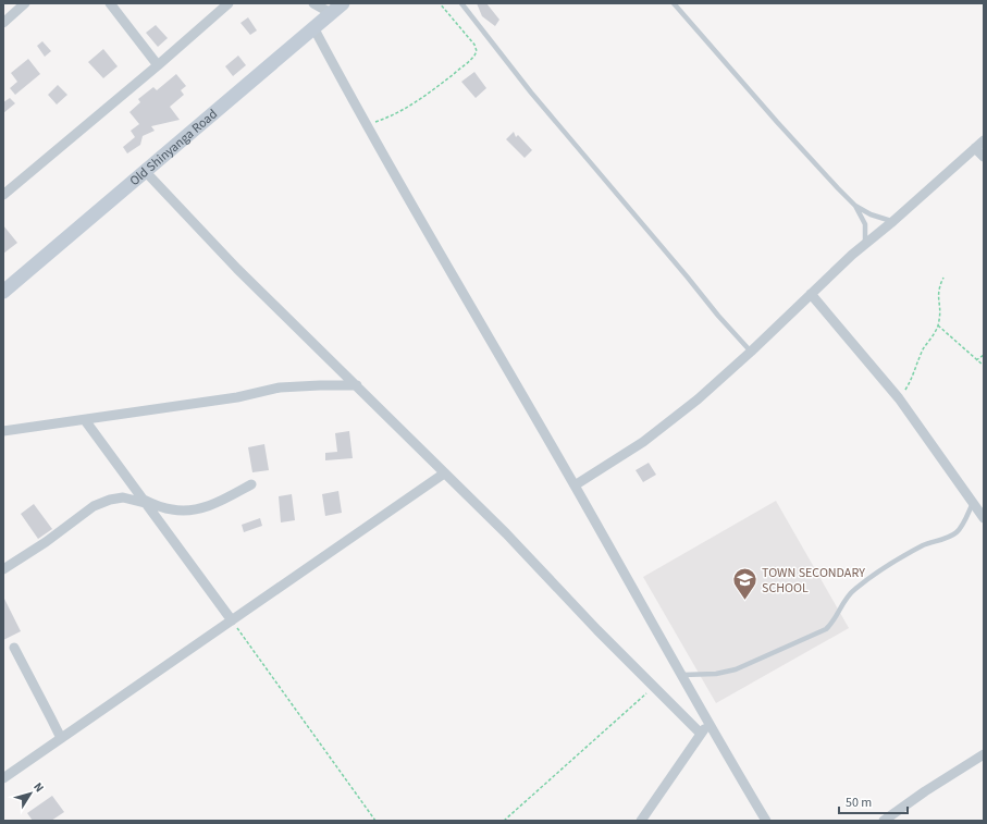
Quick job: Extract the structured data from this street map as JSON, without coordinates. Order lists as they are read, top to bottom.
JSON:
{
  "streets": {
    "main road": ["Old Shinyanga Road"]
  },
  "places": {
    "school or university": ["TOWN SECONDARY SCHOOL"]
  },
  "scale_bar": "50 m",
  "north": "top right"
}
